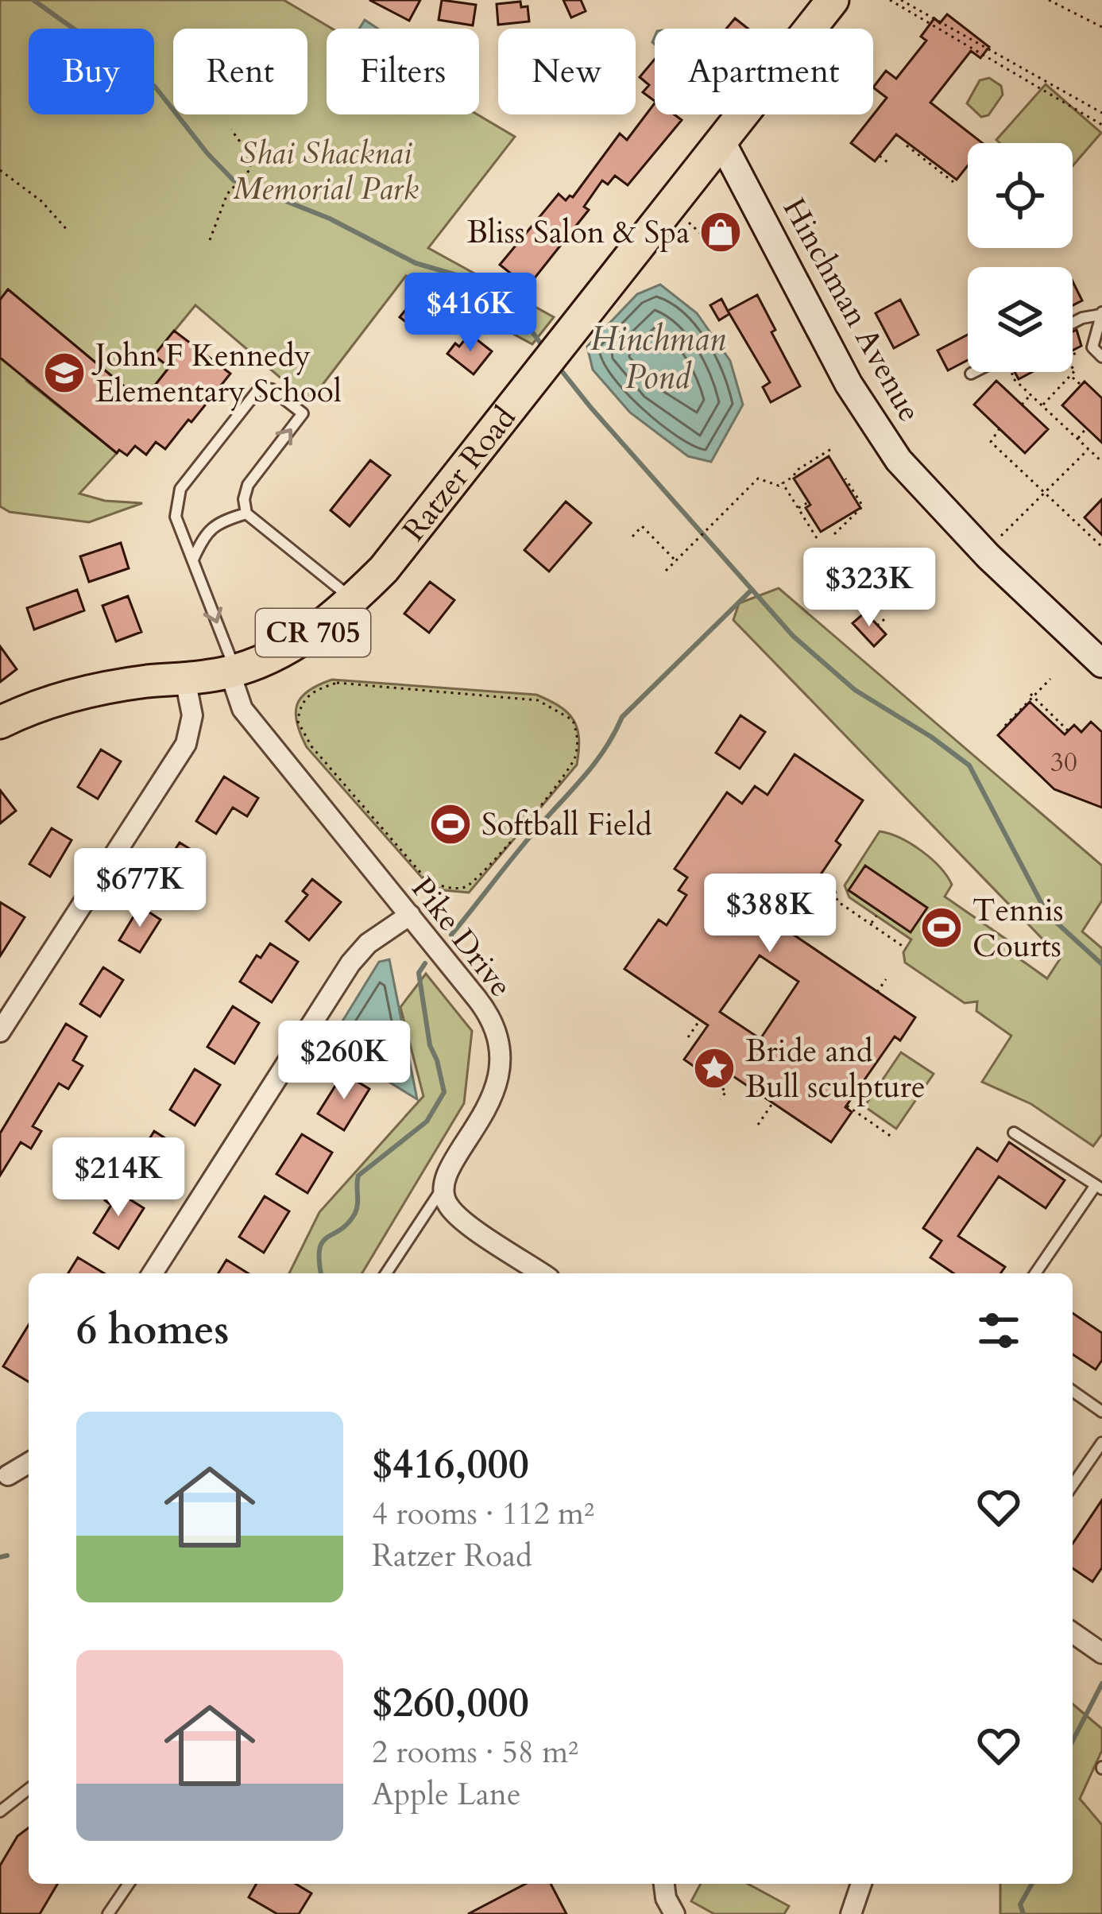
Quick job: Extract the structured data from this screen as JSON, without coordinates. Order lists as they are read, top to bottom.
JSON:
{
  "streets": {
    "main road": ["Ratzer Road", "CR 705"],
    "street": ["Hinchman Avenue", "Pike Drive"]
  },
  "crossings": [
    ["Hinchman Avenue", "Ratzer Road"],
    ["Ratzer Road", "Pike Drive"]
  ],
  "water": ["Hinchman Pond"],
  "parks": ["Shai Shacknai Memorial Park"],
  "places": {
    "shop": ["Bliss Salon & Spa"],
    "school or university": ["John F Kennedy Elementary School"],
    "sports": ["Softball Field", "Tennis Courts"],
    "place": ["Bride and Bull sculpture"]
  },
  "house_numbers": ["30"],
  "page": {
    "chip": [
      "Buy",
      "Rent",
      "Filters",
      "New",
      "Apartment"
    ],
    "price": [
      "$416K",
      "$323K",
      "$677K",
      "$388K",
      "$260K",
      "$214K"
    ],
    "heading": "6 homes",
    "list": [
      {
        "name": "$416,000",
        "note": "4 rooms · 112 m² · Ratzer Road"
      },
      {
        "name": "$260,000",
        "note": "2 rooms · 58 m² · Apple Lane"
      }
    ]
  }
}
